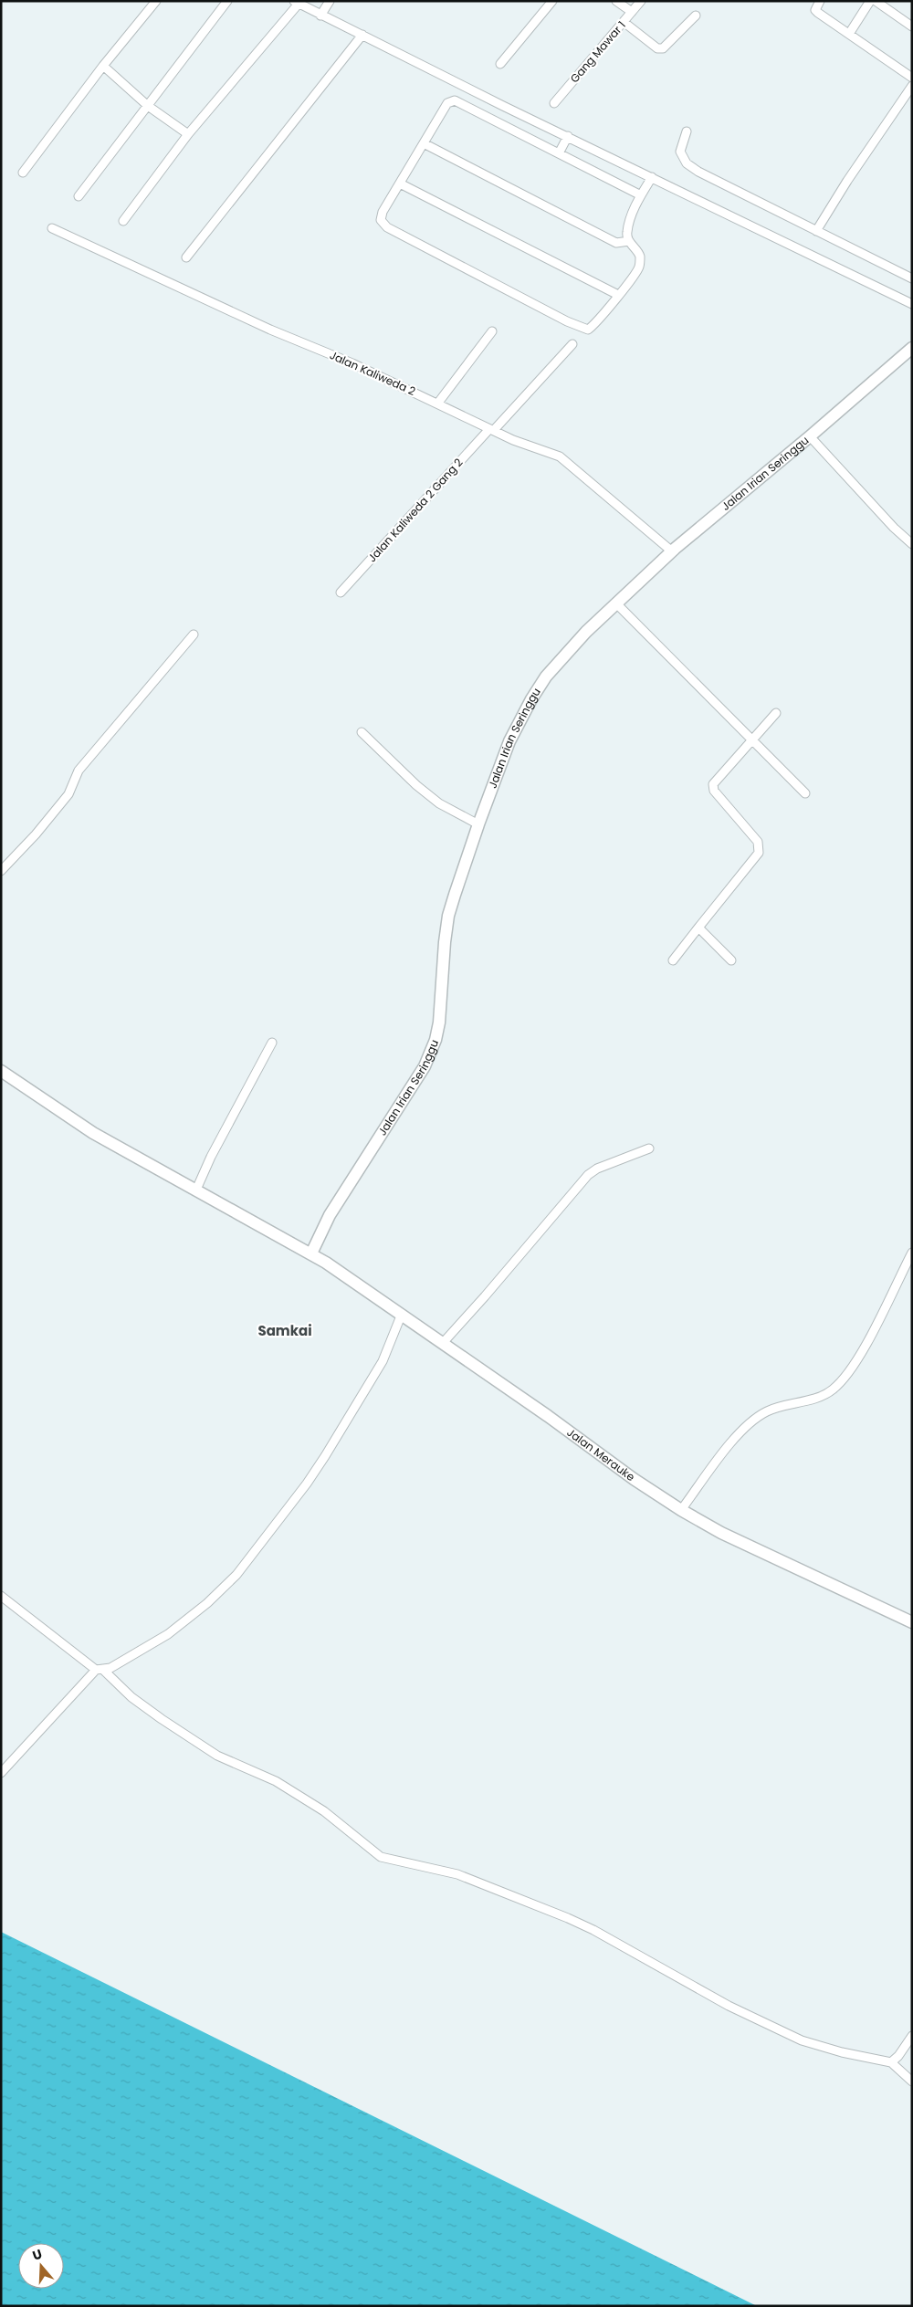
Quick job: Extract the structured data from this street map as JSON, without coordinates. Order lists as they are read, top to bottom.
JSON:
{
  "streets": {
    "street": [
      "Gang Mawar 1",
      "Jalan Kaliweda 2",
      "Jalan Irian Seringgu",
      "Jalan Kaliweda 2 Gang 2",
      "Jalan Merauke"
    ]
  },
  "crossings": [
    ["Jalan Kaliweda 2", "Jalan Irian Seringgu"],
    ["Jalan Kaliweda 2", "Jalan Kaliweda 2 Gang 2"],
    ["Jalan Irian Seringgu", "Jalan Merauke"]
  ],
  "districts": ["Samkai"],
  "north": "top"
}
